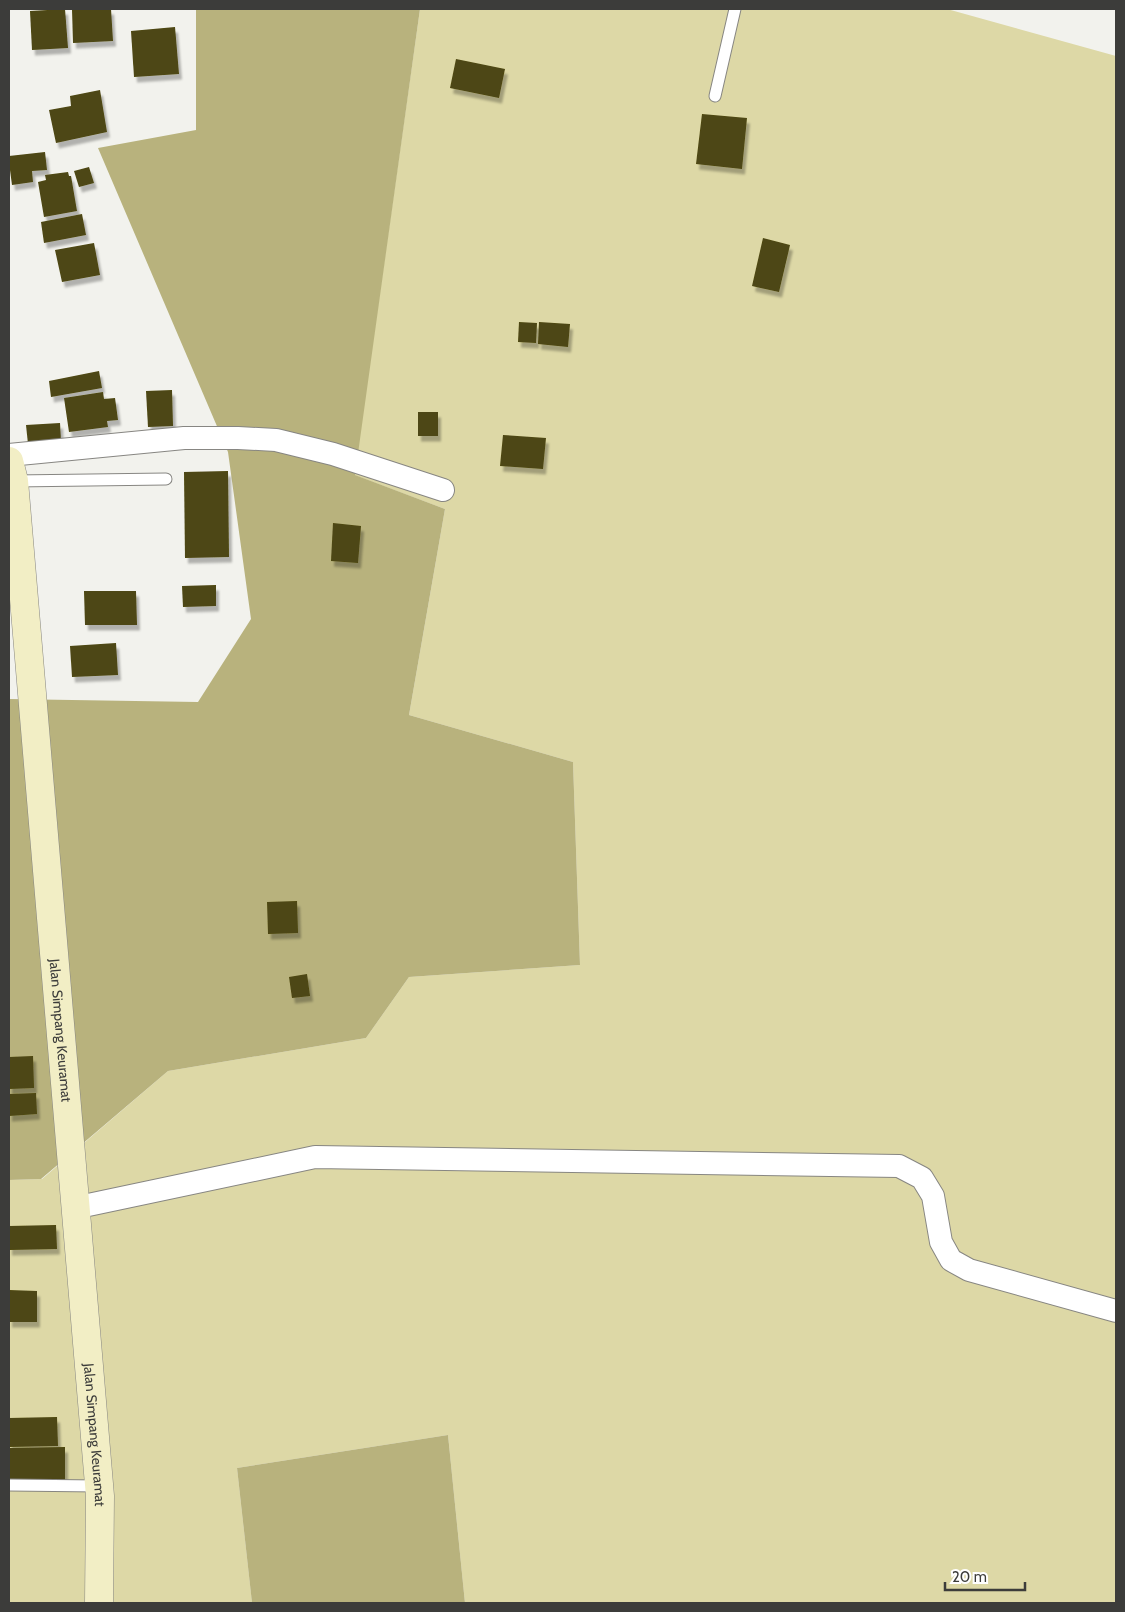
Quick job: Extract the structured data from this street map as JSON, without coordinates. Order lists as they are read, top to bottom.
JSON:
{
  "streets": {
    "main road": ["Jalan Simpang Keuramat"]
  },
  "scale_bar": "20 m"
}
